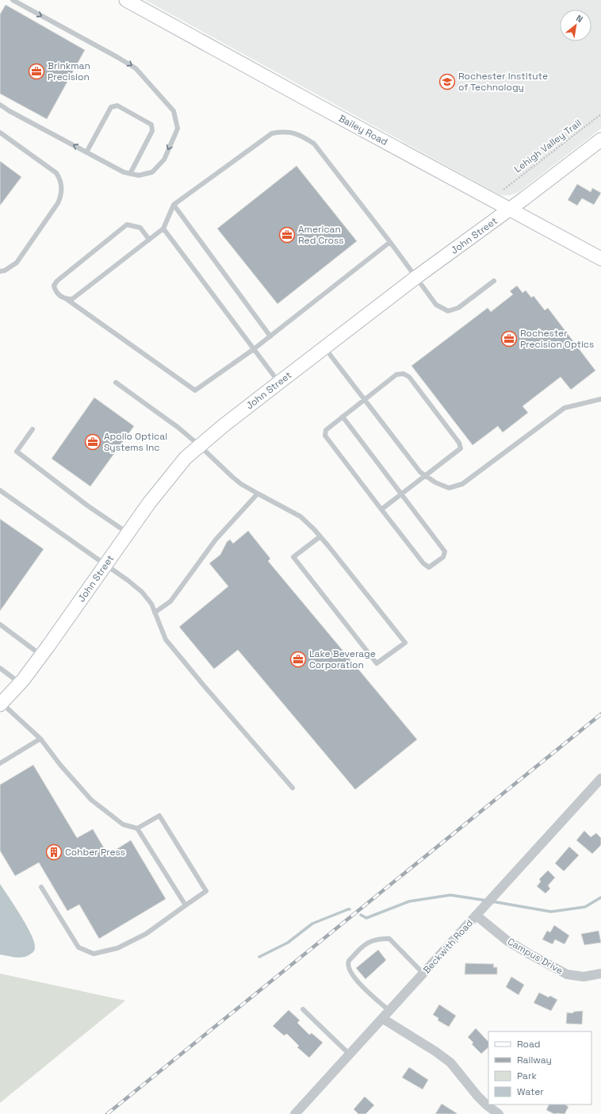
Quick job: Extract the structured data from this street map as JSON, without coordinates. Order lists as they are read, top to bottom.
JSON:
{
  "streets": {
    "street": [
      "Bailey Road",
      "John Street",
      "Beckwith Road",
      "Campus Drive"
    ],
    "path": ["Lehigh Valley Trail"]
  },
  "crossings": [
    ["Bailey Road", "John Street"],
    ["Beckwith Road", "Campus Drive"]
  ],
  "places": {
    "office": [
      "Brinkman Precision",
      "American Red Cross",
      "Rochester Precision Optics",
      "Apollo Optical Systems Inc",
      "Lake Beverage Corporation"
    ],
    "school or university": ["Rochester Institute of Technology"],
    "building": ["Cohber Press"]
  },
  "legend": [
    "Road",
    "Railway",
    "Park",
    "Water"
  ],
  "north": "top right"
}
